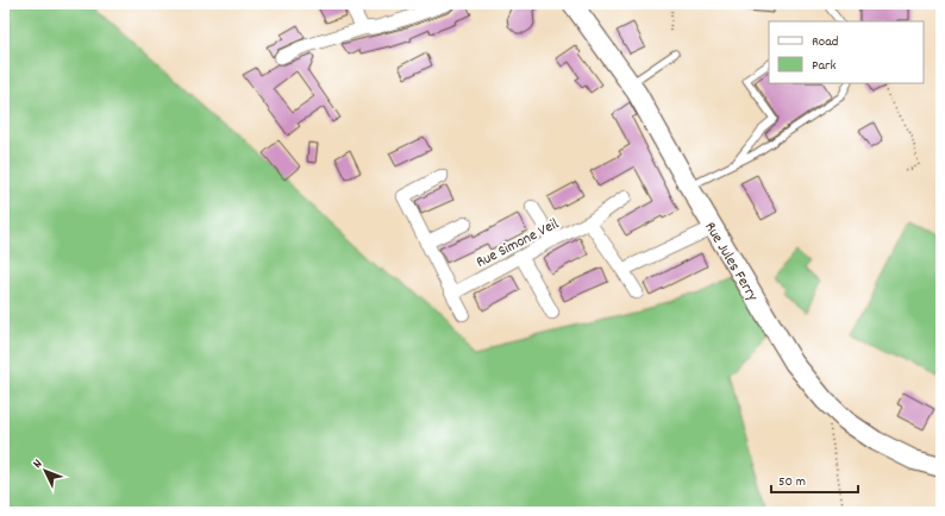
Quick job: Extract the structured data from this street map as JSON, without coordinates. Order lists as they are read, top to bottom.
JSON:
{
  "streets": {
    "main road": ["Rue Jules Ferry"],
    "street": ["Rue Simone Veil"]
  },
  "legend": ["Road", "Park"],
  "scale_bar": "50 m",
  "north": "top left"
}
